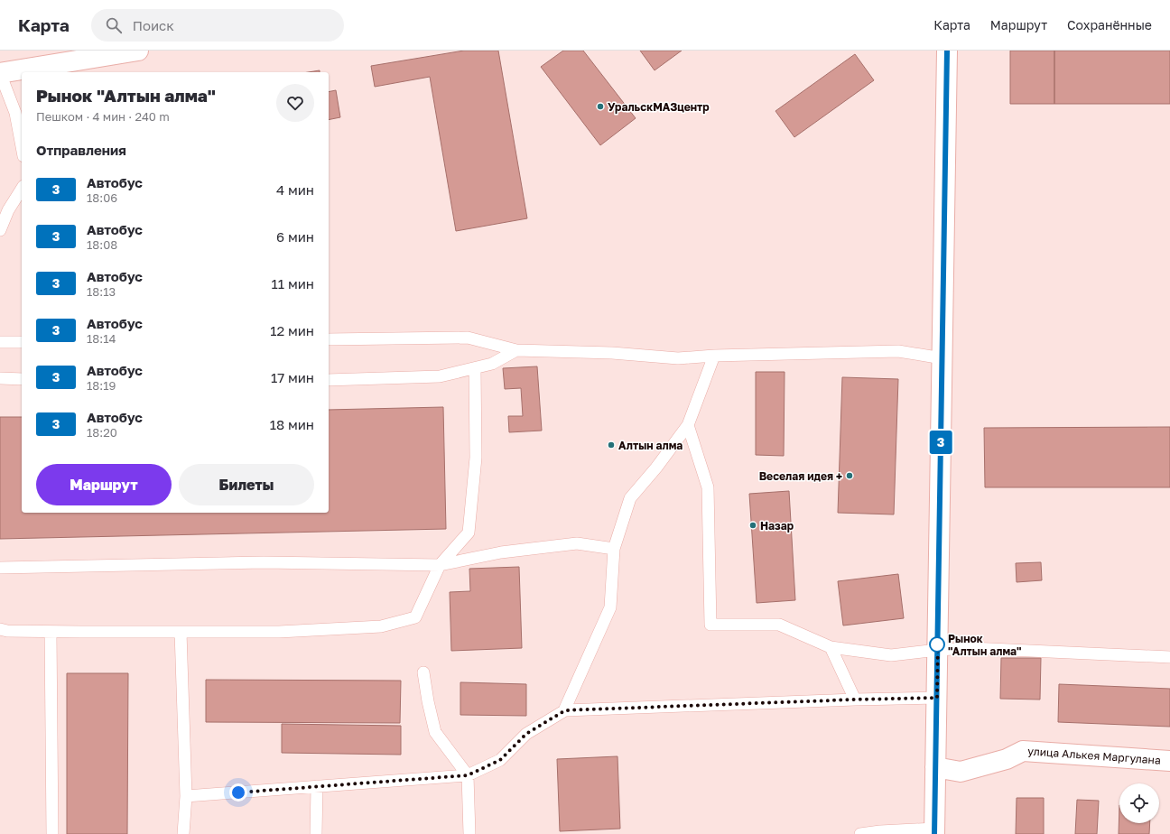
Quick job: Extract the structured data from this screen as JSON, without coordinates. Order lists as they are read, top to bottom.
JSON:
{
  "streets": {
    "street": ["улица Алькея Маргулана"]
  },
  "places": [
    "УральскМАЗцентр",
    "Алтын алма",
    "Веселая идея +",
    "Назар",
    "Рынок \"Алтын алма\""
  ],
  "lines": ["bus line 3"],
  "page": {
    "header": "Карта",
    "search": "Поиск",
    "nav": ["Карта", "Маршрут", "Сохранённые"],
    "on_map": "3",
    "heading": [
      ["Рынок \"Алтын алма\"", "Пешком · 4 мин · 240 m"],
      "Отправления"
    ],
    "list": [
      {
        "mark": "3",
        "name": "Автобус",
        "note": "18:06",
        "value": "4 мин"
      },
      {
        "mark": "3",
        "name": "Автобус",
        "note": "18:08",
        "value": "6 мин"
      },
      {
        "mark": "3",
        "name": "Автобус",
        "note": "18:13",
        "value": "11 мин"
      },
      {
        "mark": "3",
        "name": "Автобус",
        "note": "18:14",
        "value": "12 мин"
      },
      {
        "mark": "3",
        "name": "Автобус",
        "note": "18:19",
        "value": "17 мин"
      },
      {
        "mark": "3",
        "name": "Автобус",
        "note": "18:20",
        "value": "18 мин"
      }
    ],
    "buttons": ["Маршрут", "Билеты"]
  }
}
